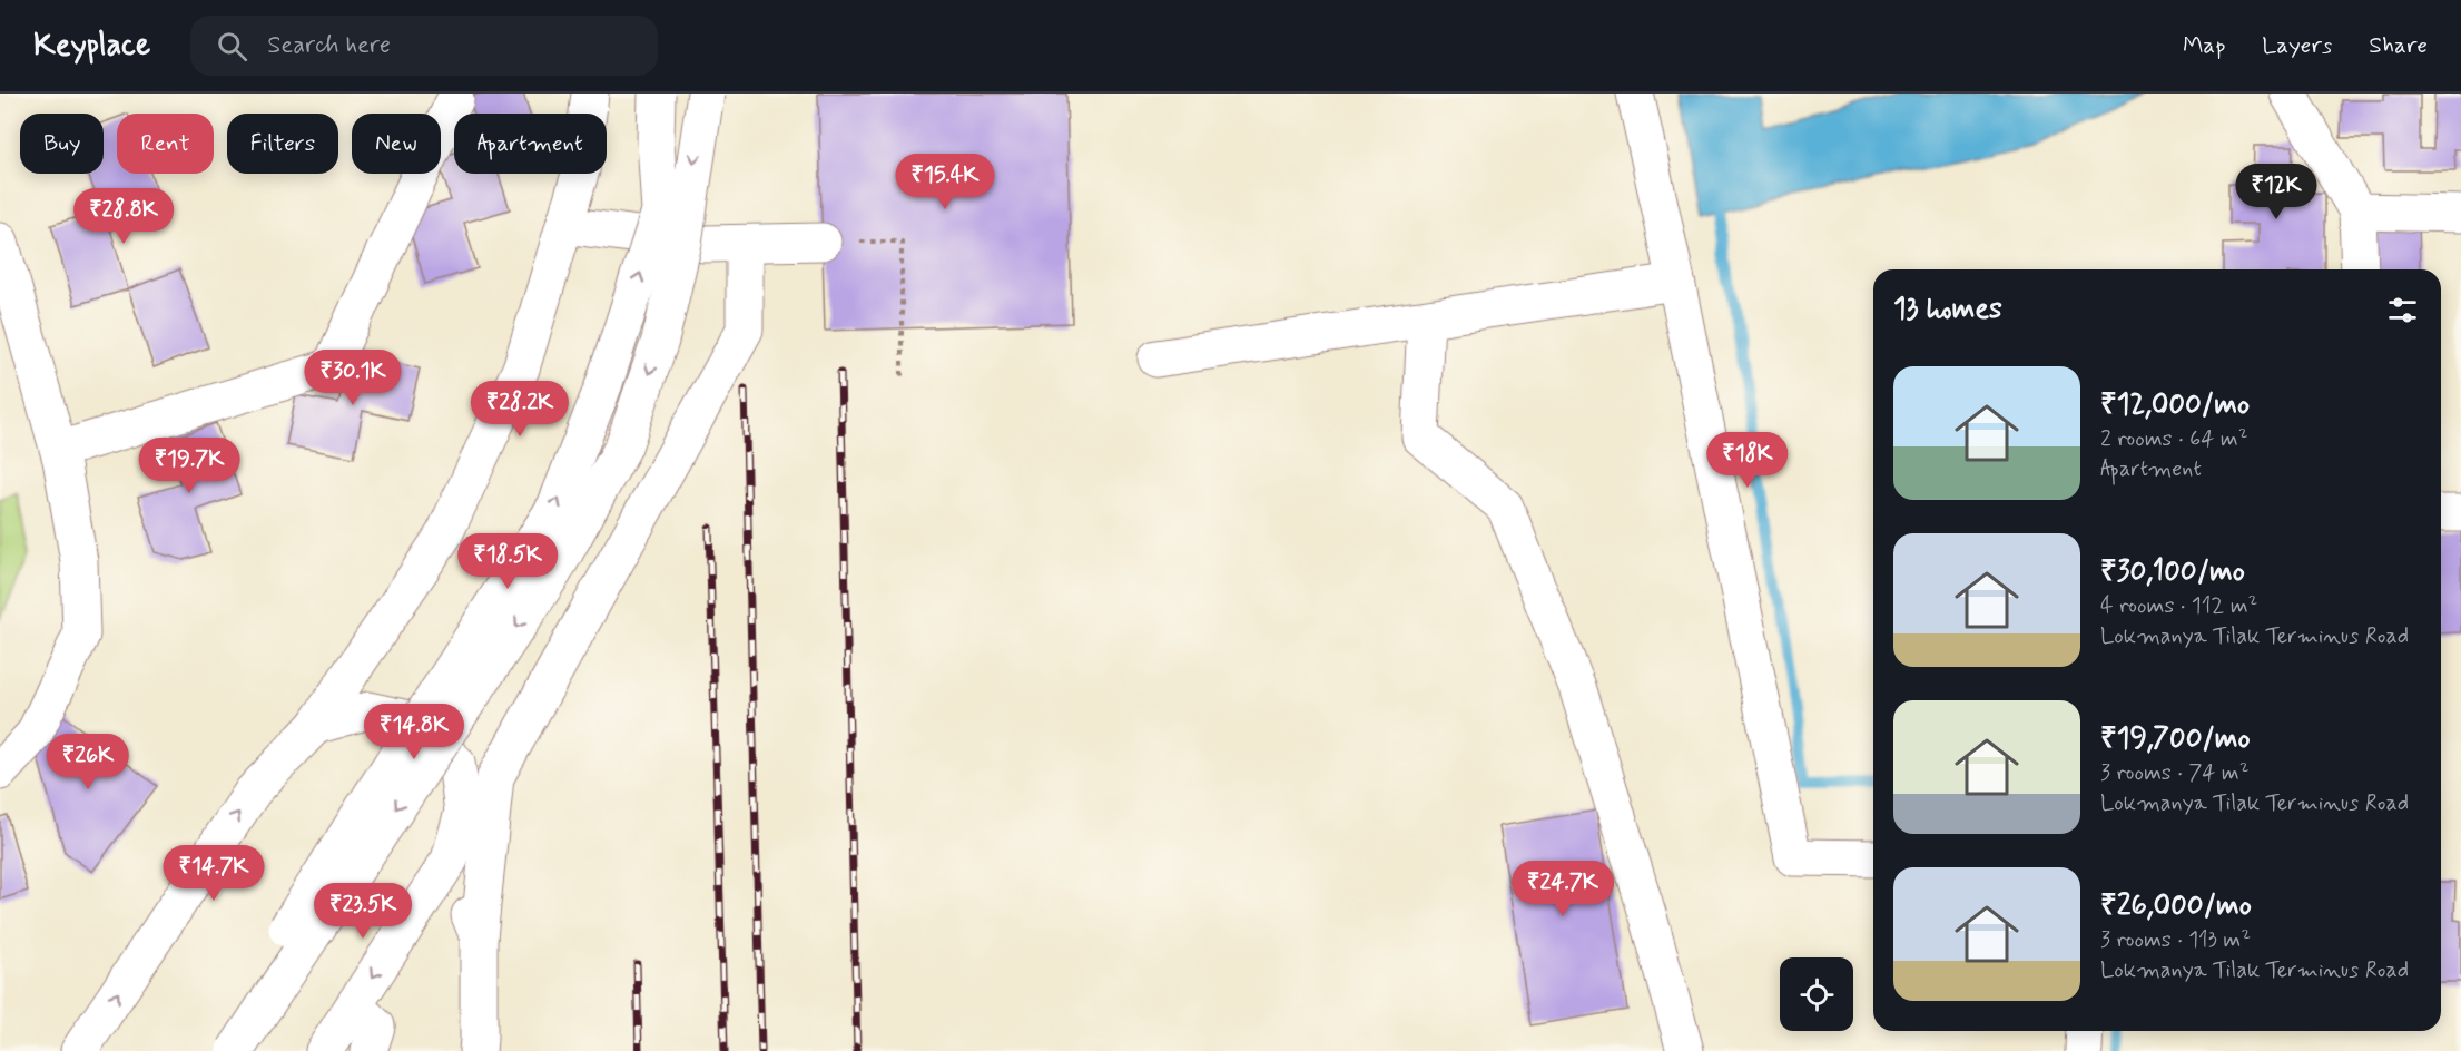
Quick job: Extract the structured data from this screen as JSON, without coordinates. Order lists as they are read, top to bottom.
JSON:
{
  "page": {
    "header": "Keyplace",
    "search": "Search here",
    "nav": ["Map", "Layers", "Share"],
    "chip": [
      "Buy",
      "Rent",
      "Filters",
      "New",
      "Apartment"
    ],
    "price": [
      "₹15.4K",
      "₹12K",
      "₹28.8K",
      "₹30.1K",
      "₹28.2K",
      "₹18K",
      "₹19.7K",
      "₹18.5K",
      "₹14.8K",
      "₹26K",
      "₹14.7K",
      "₹24.7K",
      "₹23.5K"
    ],
    "heading": "13 homes",
    "list": [
      {
        "name": "₹12,000/mo",
        "note": "2 rooms · 64 m² · Apartment"
      },
      {
        "name": "₹30,100/mo",
        "note": "4 rooms · 112 m² · Lokmanya Tilak Terminus Road"
      },
      {
        "name": "₹19,700/mo",
        "note": "3 rooms · 74 m² · Lokmanya Tilak Terminus Road"
      },
      {
        "name": "₹26,000/mo",
        "note": "3 rooms · 113 m² · Lokmanya Tilak Terminus Road"
      }
    ]
  }
}
